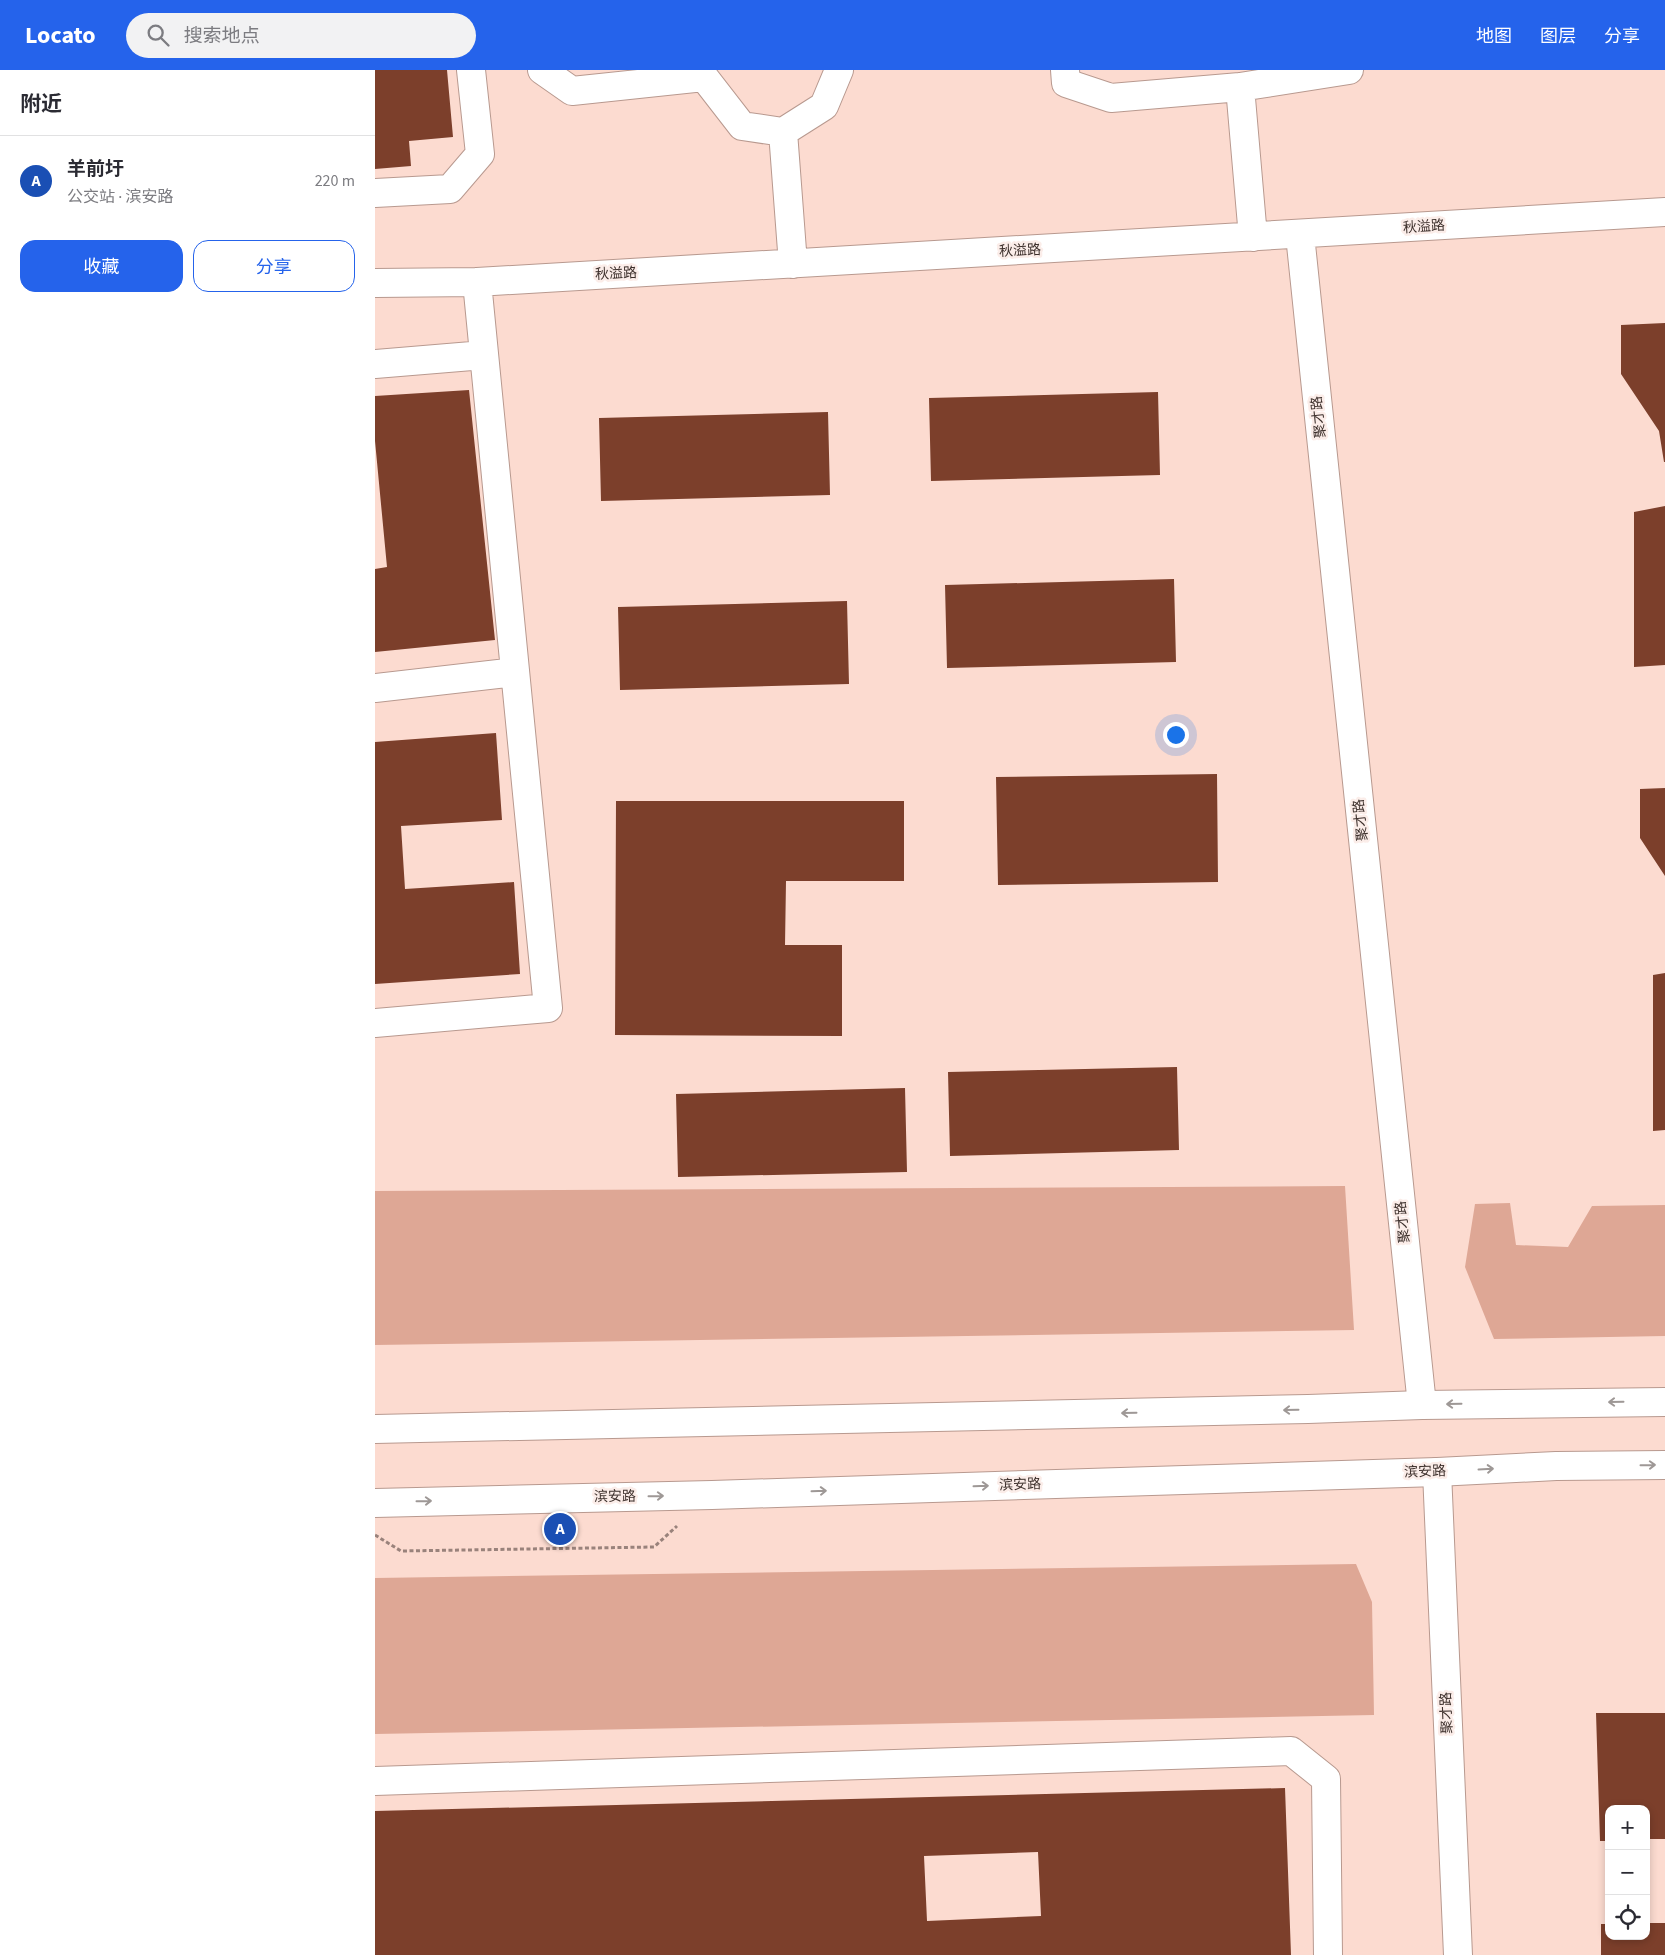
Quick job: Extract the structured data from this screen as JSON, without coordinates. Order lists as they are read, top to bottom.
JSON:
{
  "streets": {
    "street": ["秋溢路", "聚才路", "滨安路"]
  },
  "crossings": [
    ["秋溢路", "聚才路"],
    ["聚才路", "滨安路"]
  ],
  "page": {
    "header": "Locato",
    "search": "搜索地点",
    "nav": ["地图", "图层", "分享"],
    "heading": "附近",
    "list": [
      {
        "mark": "A",
        "name": "羊前圩",
        "note": "公交站 · 滨安路",
        "value": "220 m"
      }
    ],
    "buttons": ["收藏", "分享"],
    "pins": "A",
    "map_buttons": ["+", "−"]
  }
}
